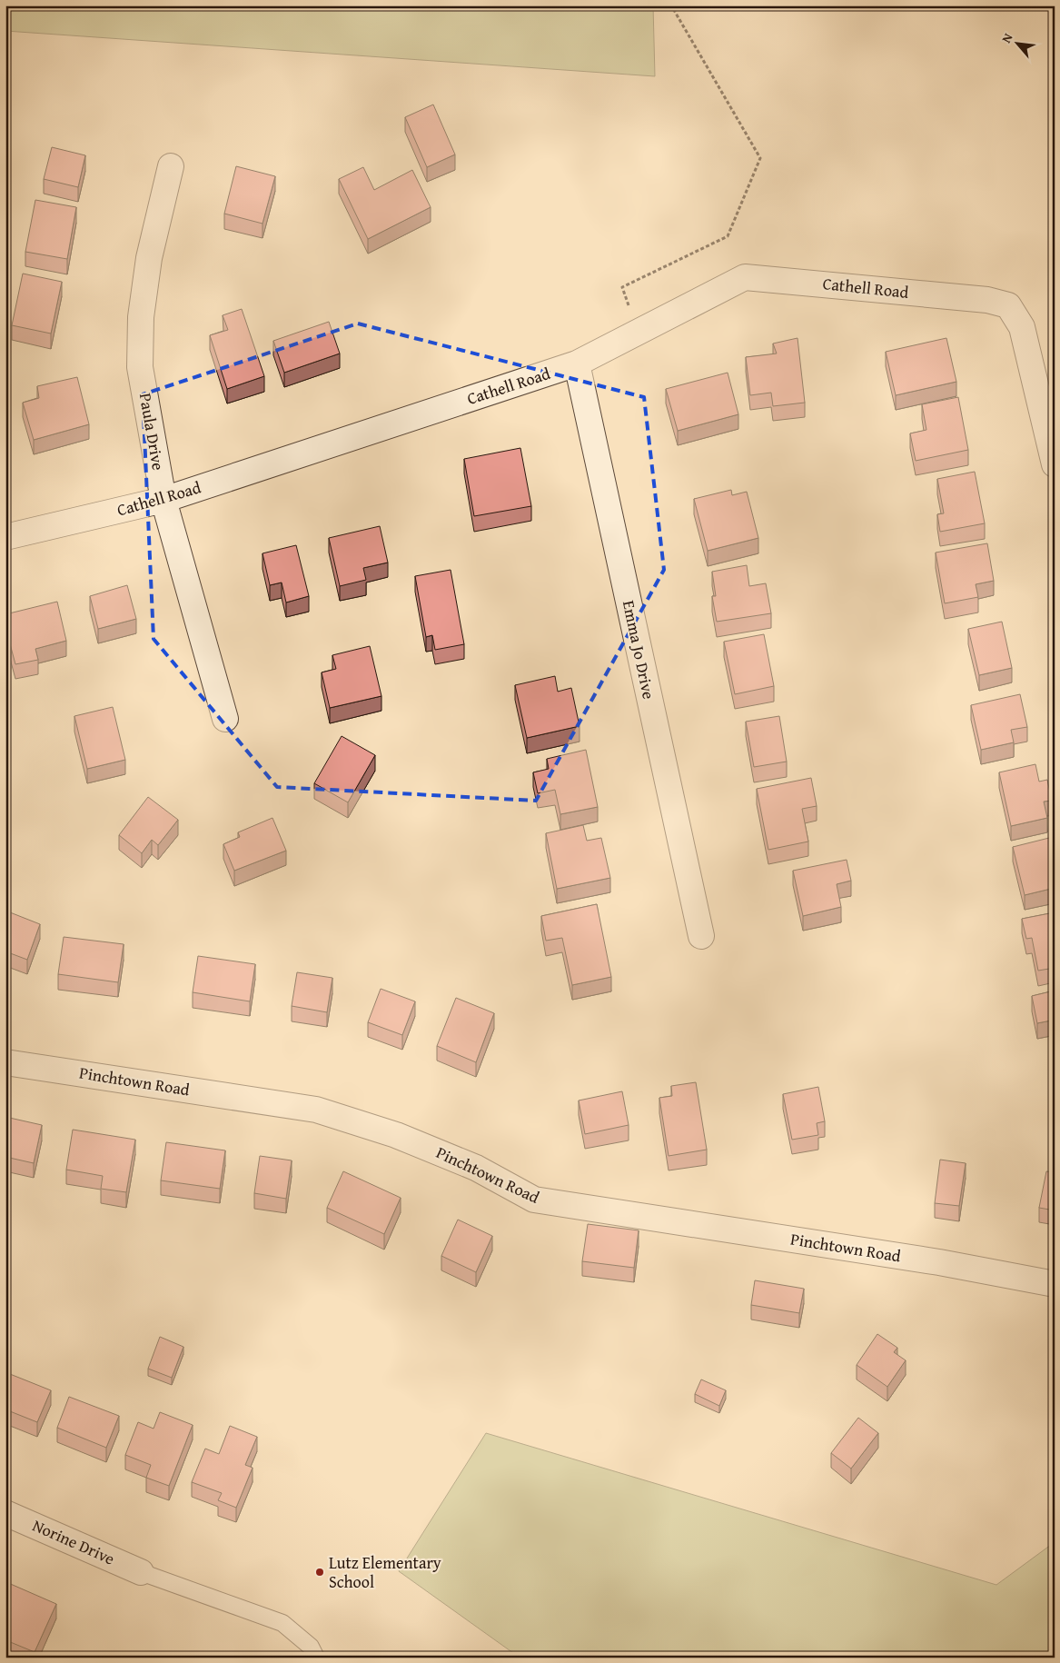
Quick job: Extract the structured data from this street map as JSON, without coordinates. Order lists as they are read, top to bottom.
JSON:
{
  "streets": {
    "street": [
      "Cathell Road",
      "Paula Drive",
      "Emma Jo Drive",
      "Pinchtown Road",
      "Norine Drive"
    ]
  },
  "crossings": [
    ["Cathell Road", "Paula Drive"],
    ["Cathell Road", "Emma Jo Drive"]
  ],
  "places": ["Lutz Elementary School"],
  "north": "top left"
}
